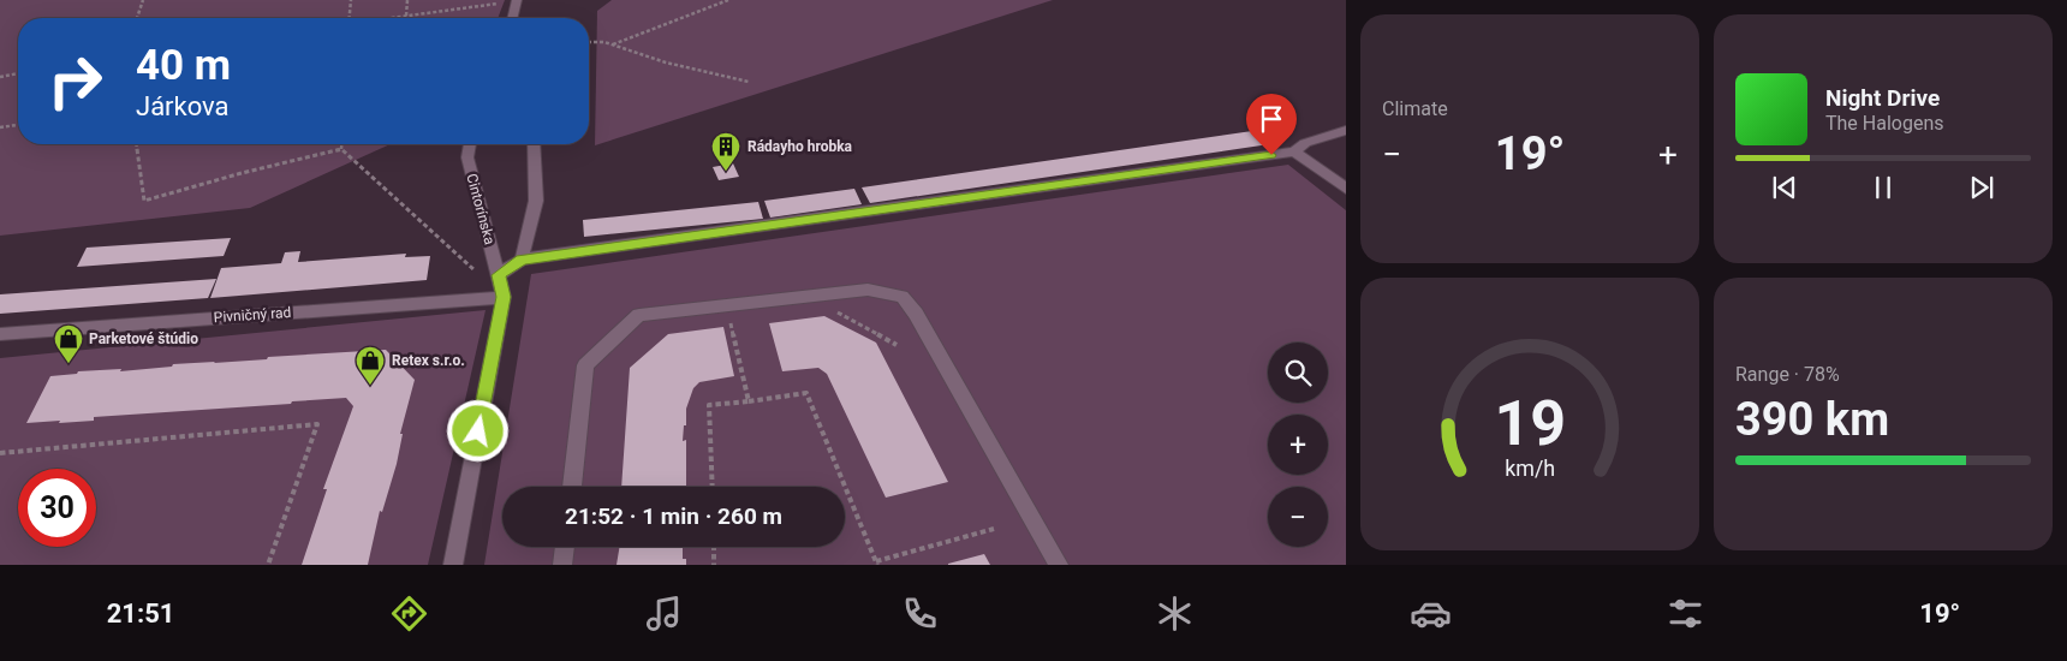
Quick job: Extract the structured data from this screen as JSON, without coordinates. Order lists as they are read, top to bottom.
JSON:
{
  "streets": {
    "street": ["Cintorínska", "Pivničný rad"]
  },
  "crossings": [
    ["Cintorínska", "Pivničný rad"]
  ],
  "places": {
    "building": ["Rádayho hrobka"],
    "shop": ["Parketové štúdio", "Retex s.r.o."]
  },
  "page": {
    "tile": [
      "Climate",
      ["Range · 78%", "390 km"]
    ],
    "turn": ["40 m", "Járkova"],
    "song": ["Night Drive", "The Halogens"],
    "heat": ["−", "19°", "+"],
    "map_buttons": ["+", "−"],
    "limit": "30",
    "trip": "21:52 · 1 min · 260 m",
    "tabs": ["21:51", "19°"],
    "gauge": ["19", "km/h"]
  }
}
